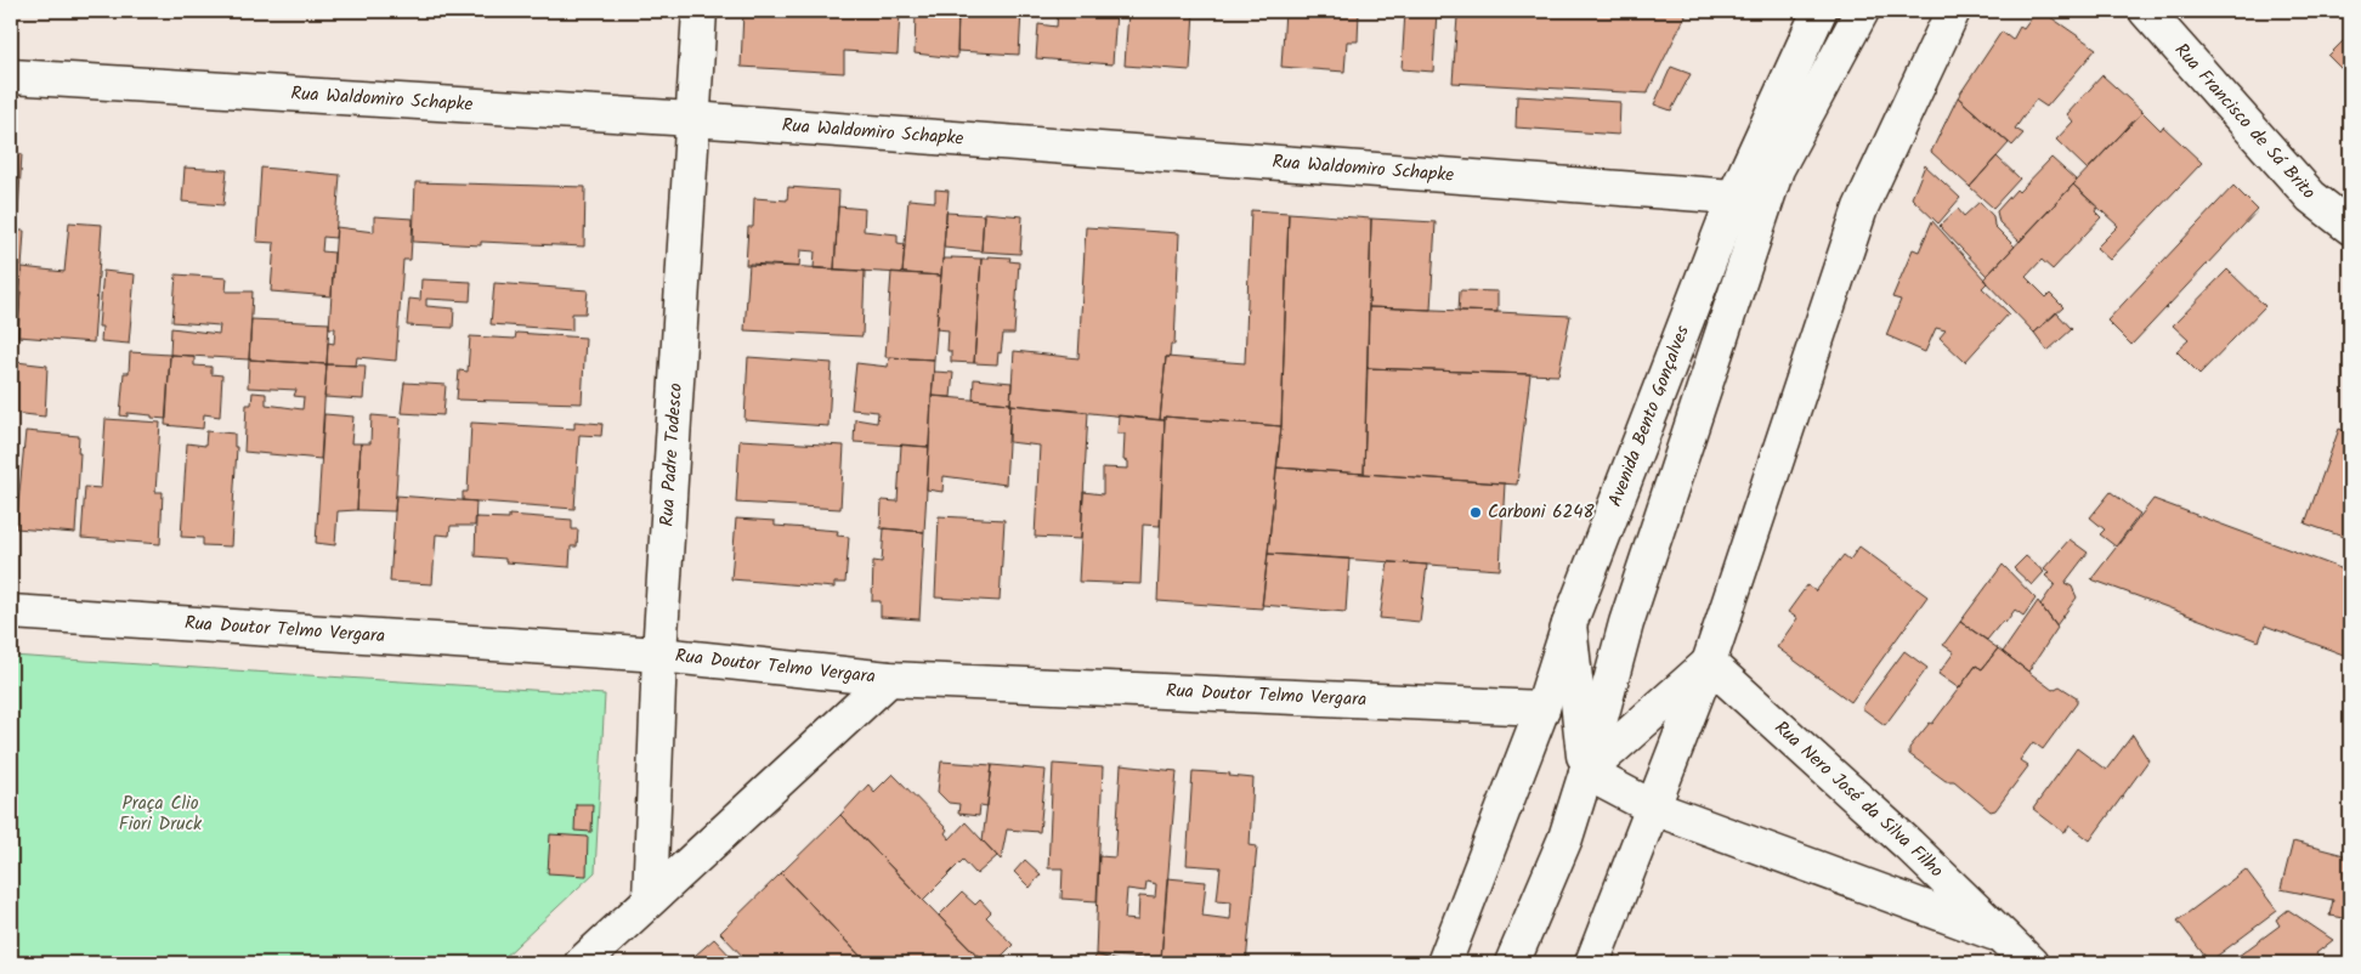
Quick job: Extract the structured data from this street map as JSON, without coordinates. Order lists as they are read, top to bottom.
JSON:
{
  "streets": {
    "street": [
      "Rua Waldomiro Schapke",
      "Rua Francisco de Sá Brito",
      "Avenida Bento Gonçalves",
      "Rua Padre Todesco",
      "Rua Doutor Telmo Vergara",
      "Rua Nero José da Silva Filho"
    ]
  },
  "crossings": [
    ["Rua Waldomiro Schapke", "Avenida Bento Gonçalves"],
    ["Rua Waldomiro Schapke", "Rua Padre Todesco"],
    ["Avenida Bento Gonçalves", "Rua Doutor Telmo Vergara"],
    ["Rua Padre Todesco", "Rua Doutor Telmo Vergara"]
  ],
  "parks": ["Praça Clio Fiori Druck"],
  "places": ["Carboni 6248"]
}
